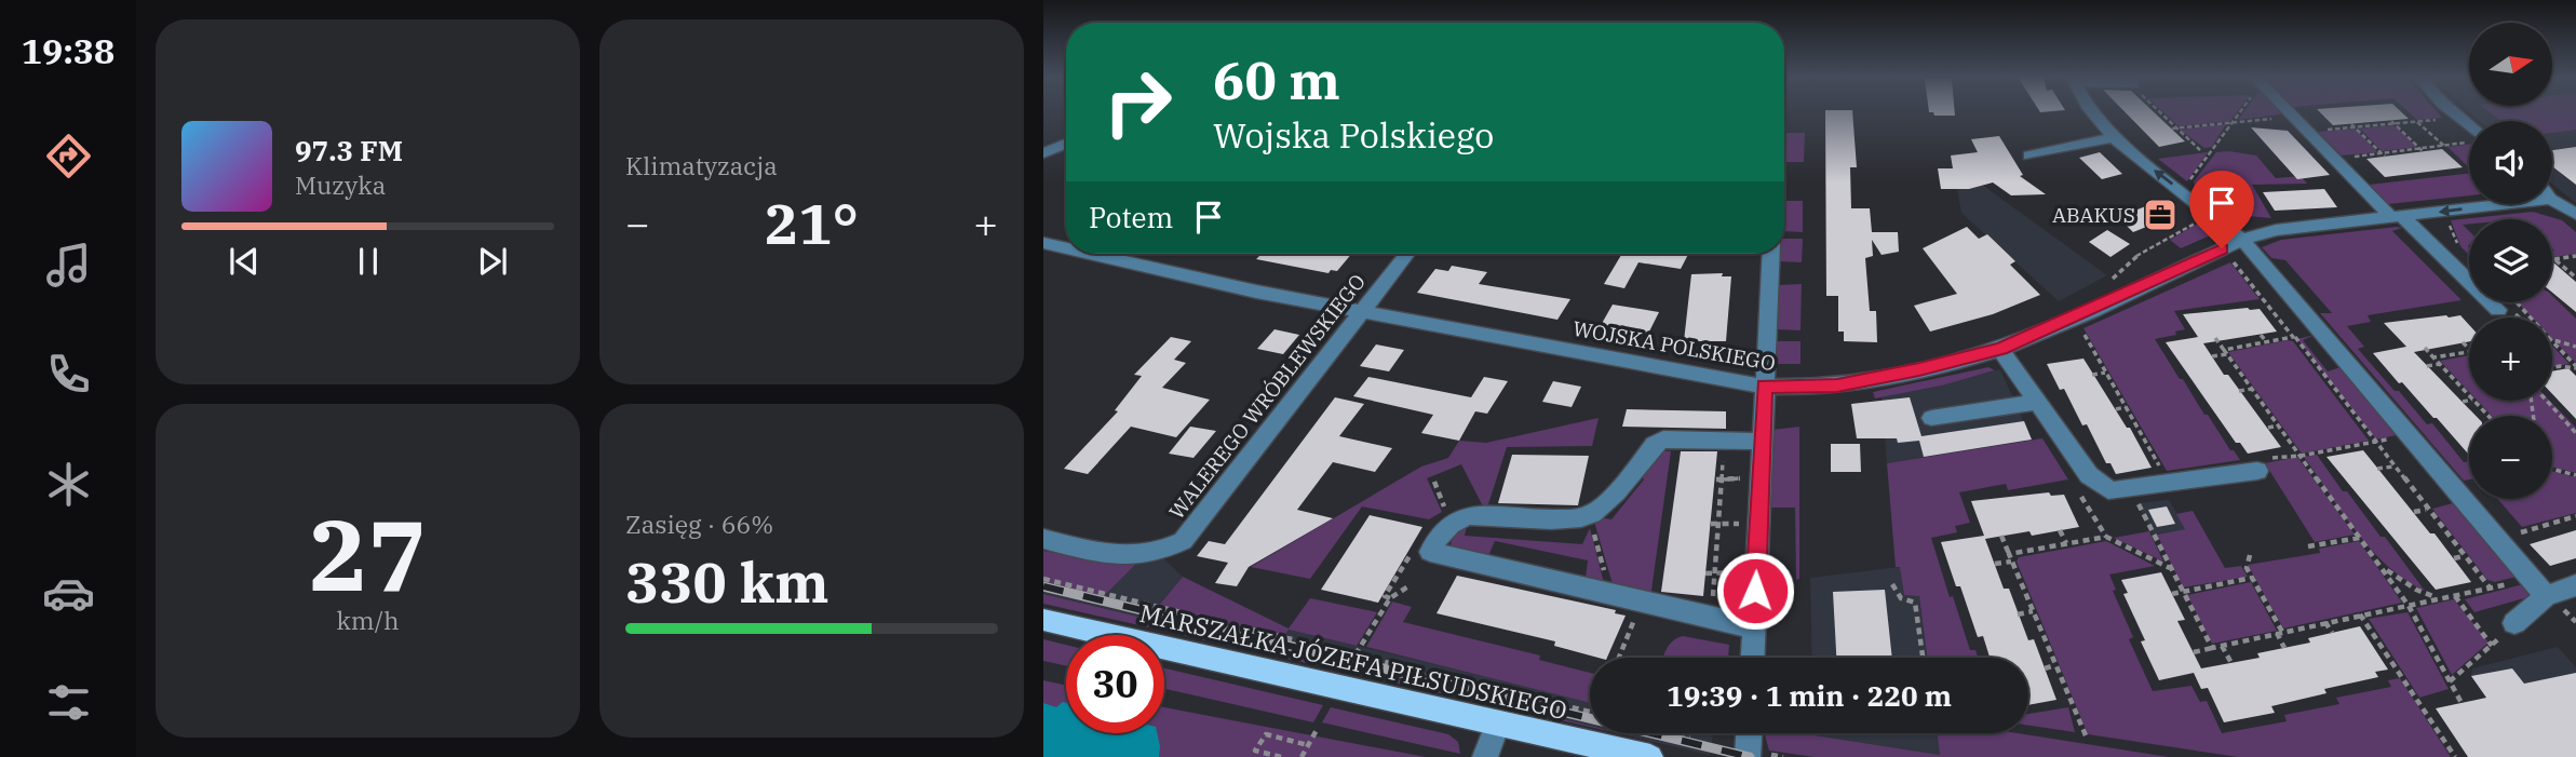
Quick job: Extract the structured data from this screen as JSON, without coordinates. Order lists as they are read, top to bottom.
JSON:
{
  "streets": {
    "main road": ["MARSZAŁKA JÓZEFA PIŁSUDSKIEGO"],
    "street": ["WOJSKA POLSKIEGO", "WALEREGO WRÓBLEWSKIEGO"]
  },
  "crossings": [
    ["WOJSKA POLSKIEGO", "WALEREGO WRÓBLEWSKIEGO"]
  ],
  "places": {
    "office": ["ABAKUS"]
  },
  "north": "right",
  "page": {
    "tabs": "19:38",
    "tile": [
      "Klimatyzacja",
      ["27", "km/h"],
      ["Zasięg · 66%", "330 km"]
    ],
    "map_buttons": ["+", "−"],
    "turn": ["60 m", "Wojska Polskiego"],
    "song": ["97.3 FM", "Muzyka"],
    "then": "Potem",
    "heat": ["−", "21°", "+"],
    "limit": "30",
    "trip": "19:39 · 1 min · 220 m"
  }
}
